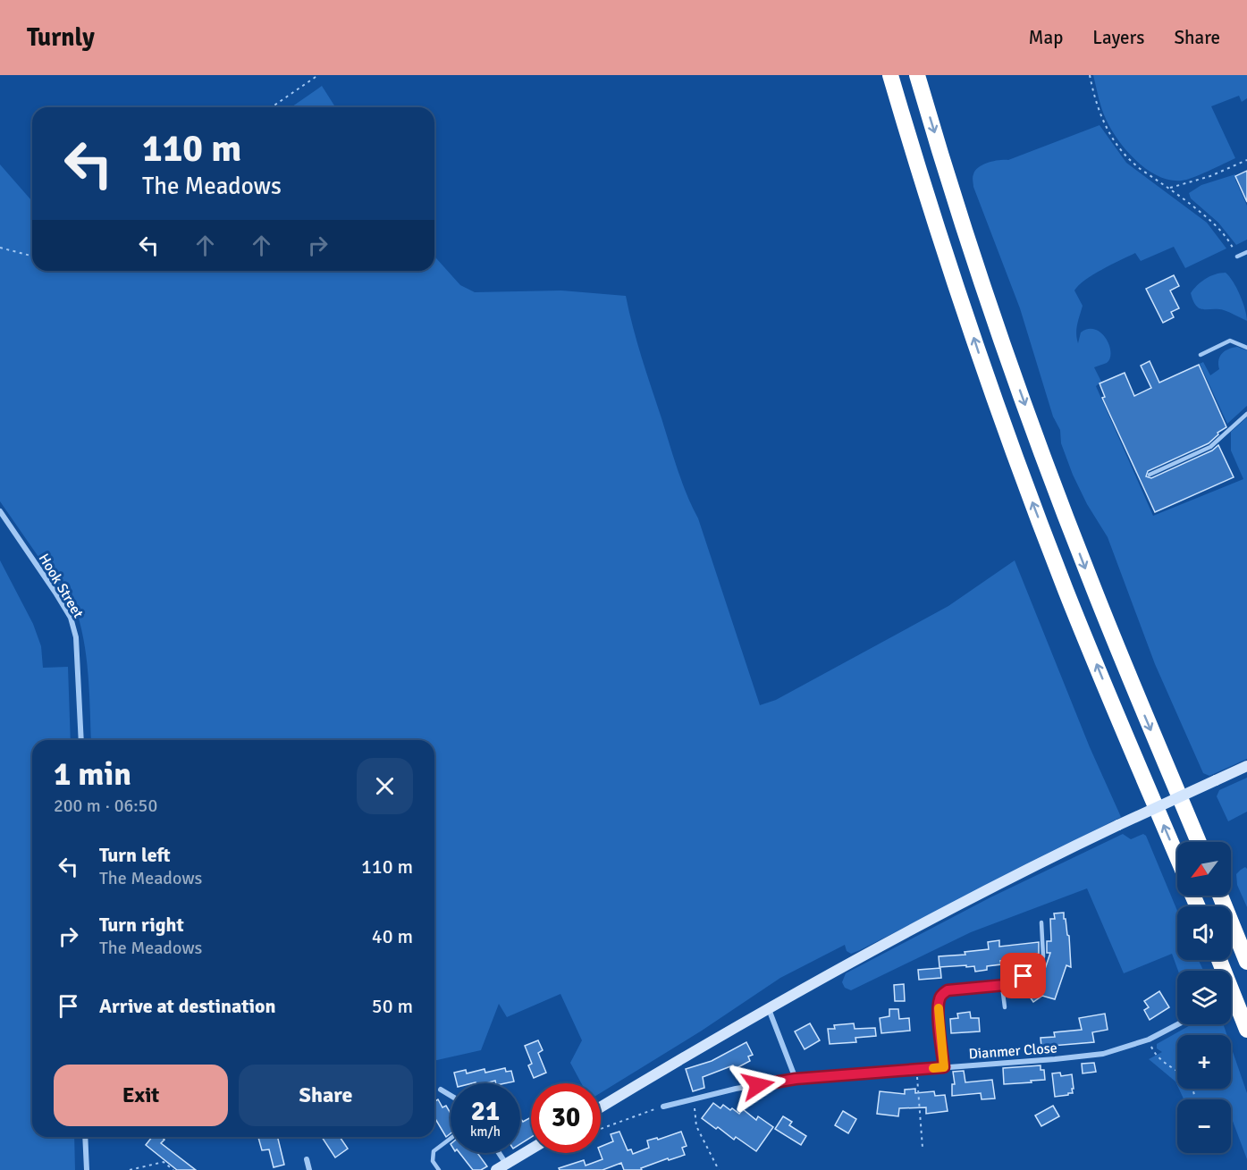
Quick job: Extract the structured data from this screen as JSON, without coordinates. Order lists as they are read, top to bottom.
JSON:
{
  "streets": {
    "street": ["Hook Street", "Dianmer Close"]
  },
  "north": "bottom left",
  "page": {
    "header": "Turnly",
    "nav": ["Map", "Layers", "Share"],
    "turn": ["110 m", "The Meadows"],
    "heading": ["1 min", "200 m · 06:50"],
    "list": [
      {
        "name": "Turn left",
        "note": "The Meadows",
        "value": "110 m"
      },
      {
        "name": "Turn right",
        "note": "The Meadows",
        "value": "40 m"
      },
      {
        "name": "Arrive at destination",
        "value": "50 m"
      }
    ],
    "map_buttons": ["+", "−"],
    "buttons": ["Exit", "Share"],
    "speed": "21 km/h",
    "limit": "30"
  }
}
